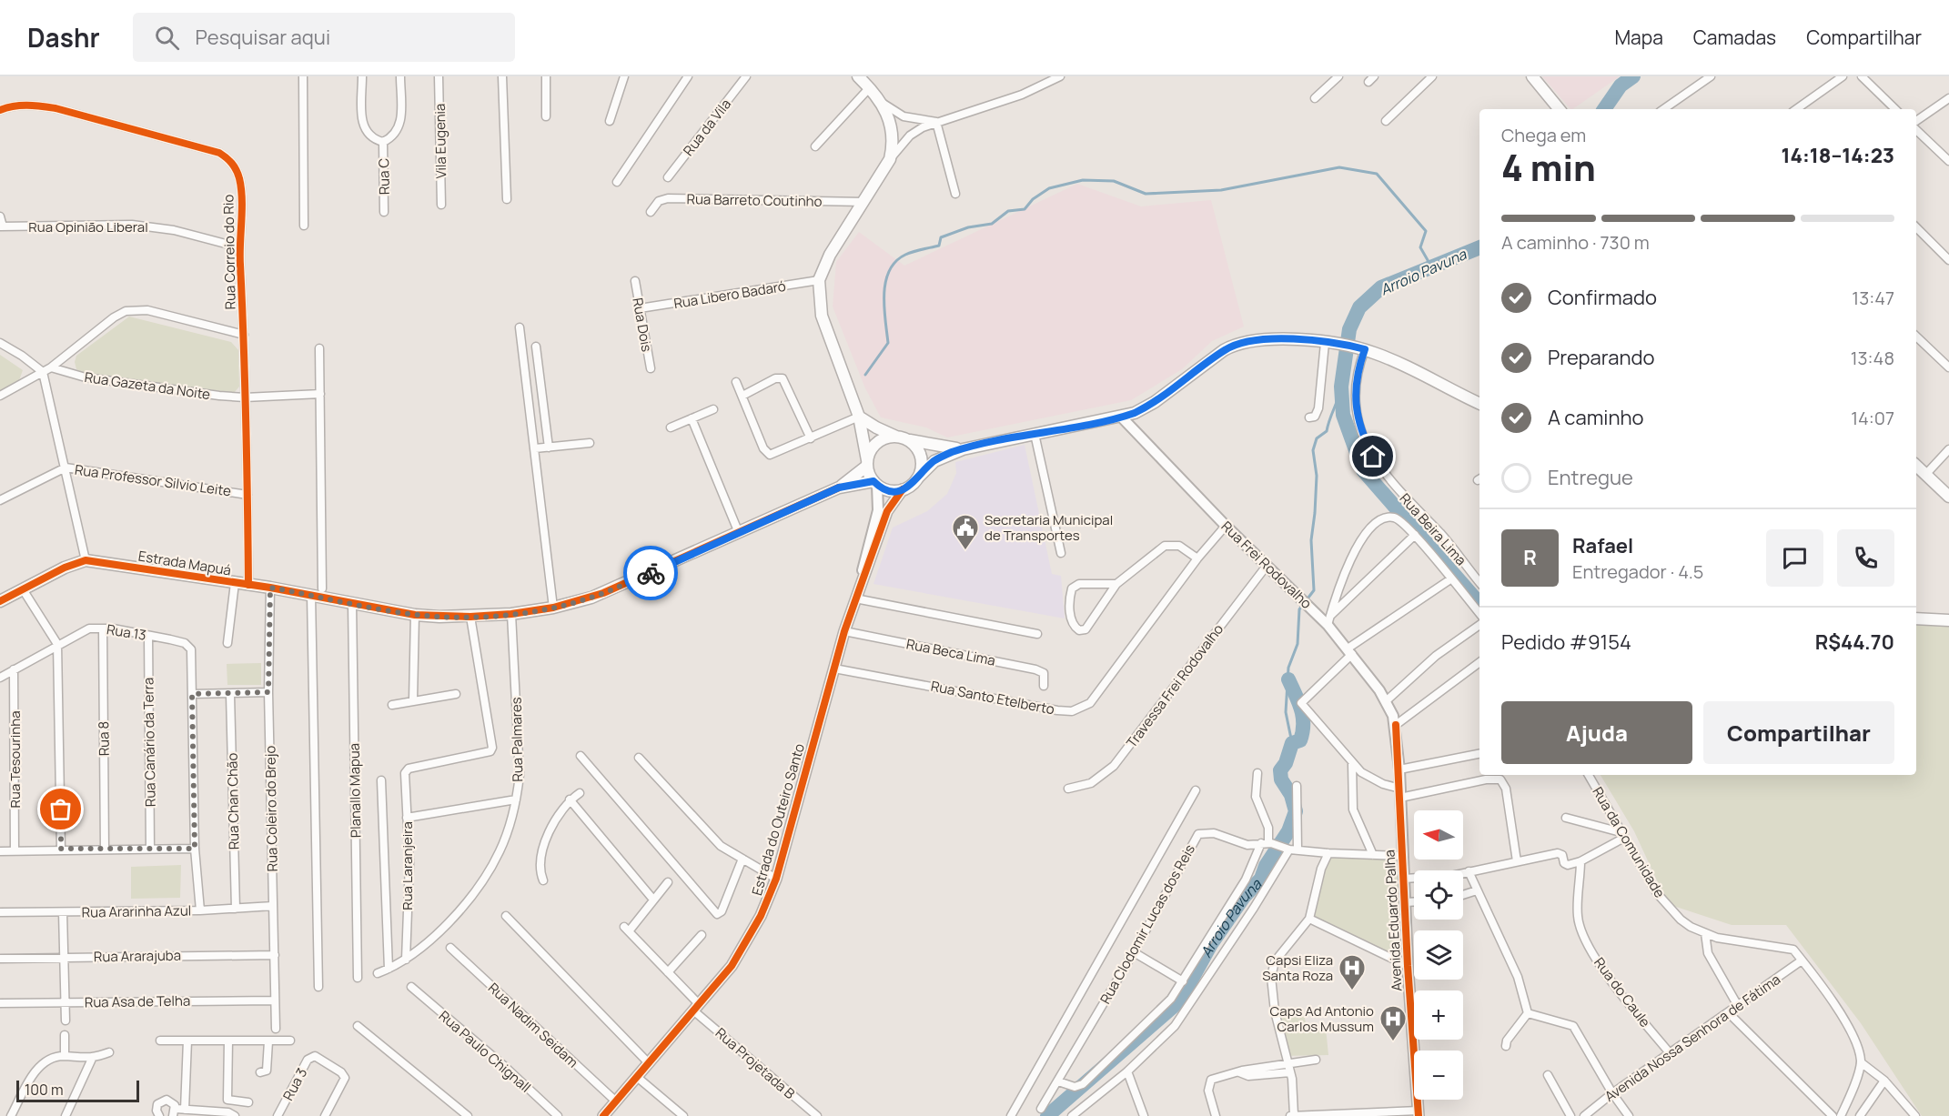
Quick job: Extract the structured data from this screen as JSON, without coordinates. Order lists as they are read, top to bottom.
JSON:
{
  "streets": {
    "main road": ["Estrada Mapuá"],
    "street": [
      "Rua da Vila",
      "Vila Eugenia",
      "Rua C",
      "Rua Barreto Coutinho",
      "Rua Opinião Liberal",
      "Rua Correio do Rio",
      "Rua Libero Badaró",
      "Rua Dois",
      "Rua Gazeta da Noite",
      "Rua Professor Silvio Leite",
      "Rua Beira Lima",
      "Rua Frei Rodovalho",
      "Rua 13",
      "Rua Beca Lima",
      "Travessa Frei Rodovalho",
      "Rua Santo Etelberto",
      "Rua 8",
      "Rua Palmares",
      "Rua Canário da Terra",
      "Rua Tesourinha",
      "Planallo Mapua",
      "Rua Chan Chão",
      "Rua Coleiro do Brejo",
      "Estrada do Outeiro Santo",
      "Rua da Comunidade",
      "Rua Laranjeira",
      "Rua Ararinha Azul",
      "Avenida Eduardo Palha",
      "Rua Clodomir Lucas dos Reis",
      "Rua Ararajuba",
      "Rua do Caule",
      "Rua Asa de Telha",
      "Rua Nadim Seidam",
      "Avenida Nossa Senhora de Fátima",
      "Rua Paulo Chignall",
      "Rua Projetada B",
      "Rua 3"
    ]
  },
  "crossings": [
    ["Rua Opinião Liberal", "Rua Correio do Rio"],
    ["Rua Correio do Rio", "Rua Gazeta da Noite"],
    ["Rua Correio do Rio", "Rua Professor Silvio Leite"],
    ["Rua Correio do Rio", "Estrada Mapuá"],
    ["Rua Libero Badaró", "Rua Dois"],
    ["Estrada Mapuá", "Rua Palmares"],
    ["Estrada Mapuá", "Planallo Mapua"],
    ["Estrada Mapuá", "Rua Coleiro do Brejo"],
    ["Estrada Mapuá", "Estrada do Outeiro Santo"],
    ["Estrada Mapuá", "Rua Laranjeira"],
    ["Rua Frei Rodovalho", "Travessa Frei Rodovalho"],
    ["Rua Frei Rodovalho", "Rua Santo Etelberto"],
    ["Rua Frei Rodovalho", "Avenida Eduardo Palha"],
    ["Rua 13", "Rua 8"],
    ["Rua 13", "Rua Canário da Terra"],
    ["Rua 13", "Rua Tesourinha"],
    ["Rua Beca Lima", "Estrada do Outeiro Santo"],
    ["Rua Santo Etelberto", "Estrada do Outeiro Santo"],
    ["Rua Palmares", "Rua Laranjeira"],
    ["Rua Chan Chão", "Rua Ararinha Azul"],
    ["Rua Coleiro do Brejo", "Rua Ararinha Azul"],
    ["Rua Coleiro do Brejo", "Rua Ararajuba"],
    ["Rua Coleiro do Brejo", "Rua Asa de Telha"],
    ["Estrada do Outeiro Santo", "Rua Nadim Seidam"],
    ["Estrada do Outeiro Santo", "Rua Projetada B"],
    ["Rua da Comunidade", "Avenida Nossa Senhora de Fátima"],
    ["Avenida Eduardo Palha", "Rua Clodomir Lucas dos Reis"],
    ["Rua do Caule", "Avenida Nossa Senhora de Fátima"]
  ],
  "water": ["Arroio Pavuna"],
  "places": {
    "public building": ["Secretaria Municipal de Transportes"],
    "hospital": ["Capsi Eliza Santa Roza", "Caps Ad Antonio Carlos Mussum"]
  },
  "scale_bar": "100 m",
  "north": "left",
  "page": {
    "header": "Dashr",
    "search": "Pesquisar aqui",
    "nav": ["Mapa", "Camadas", "Compartilhar"],
    "heading": ["4 min", "Chega em", "14:18–14:23"],
    "panel": [
      "Rafael",
      "Entregador · 4.5",
      "Pedido #9154",
      "R$44.70"
    ],
    "bar": "A caminho · 730 m",
    "list": [
      ["Confirmado", "13:47"],
      ["Preparando", "13:48"],
      ["A caminho", "14:07"],
      "Entregue"
    ],
    "round": "R",
    "buttons": ["Ajuda", "Compartilhar"],
    "map_buttons": ["+", "−"],
    "scale": "100 m"
  }
}
